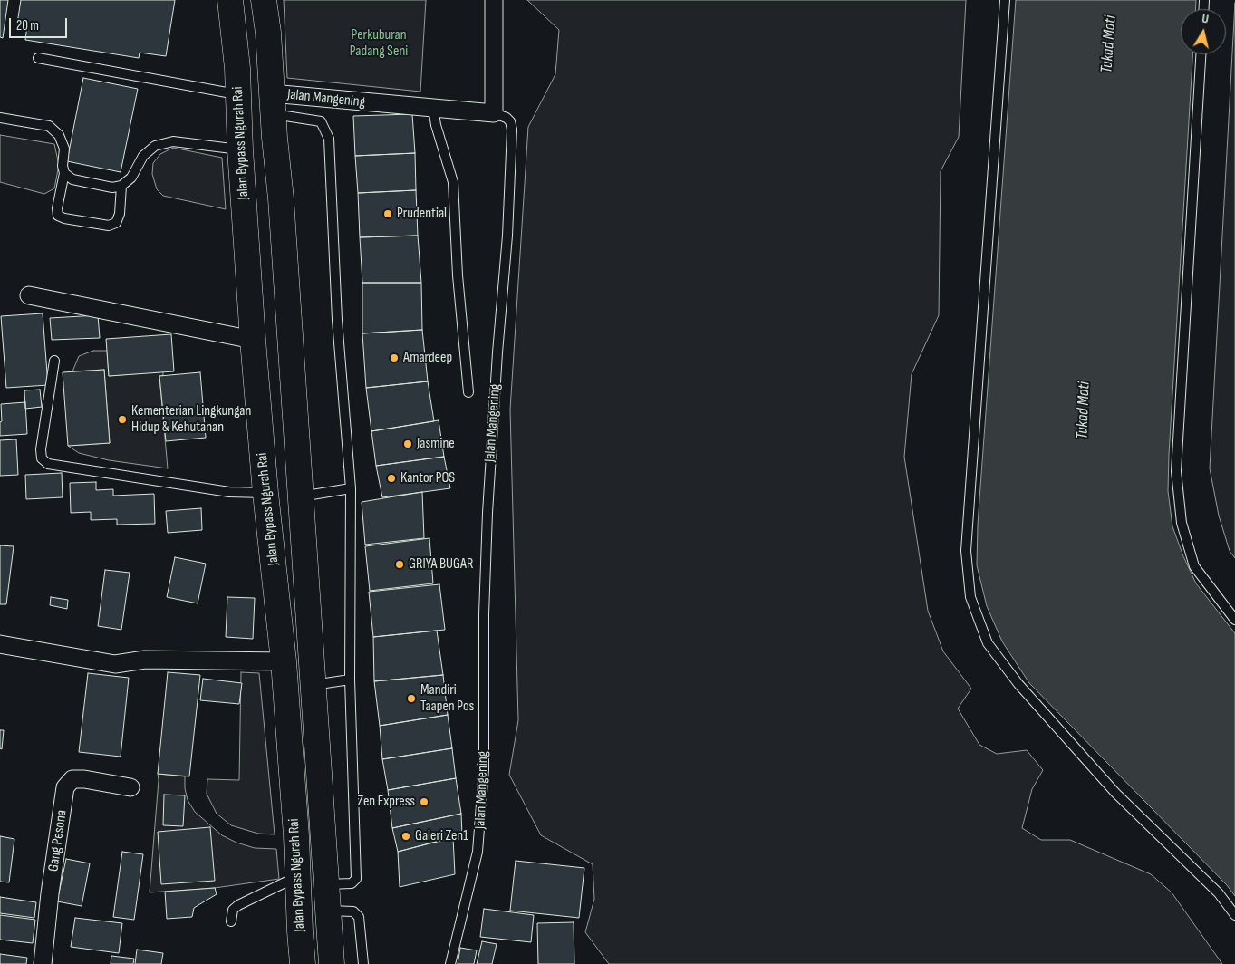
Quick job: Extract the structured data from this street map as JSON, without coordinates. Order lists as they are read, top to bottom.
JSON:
{
  "streets": {
    "highway": ["Jalan Bypass Ngurah Rai"],
    "street": ["Jalan Mangening", "Gang Pesona"]
  },
  "crossings": [
    ["Jalan Mangening", "Jalan Bypass Ngurah Rai"]
  ],
  "water": ["Tukad Mati"],
  "parks": ["Perkuburan Padang Seni"],
  "places": [
    "Prudential",
    "Amardeep",
    "Kementerian Lingkungan Hidup & Kehutanan",
    "Jasmine",
    "Kantor POS",
    "GRIYA BUGAR",
    "Mandiri Taapen Pos",
    "Zen Express",
    "Galeri Zen1"
  ],
  "scale_bar": "20 m",
  "north": "top"
}
